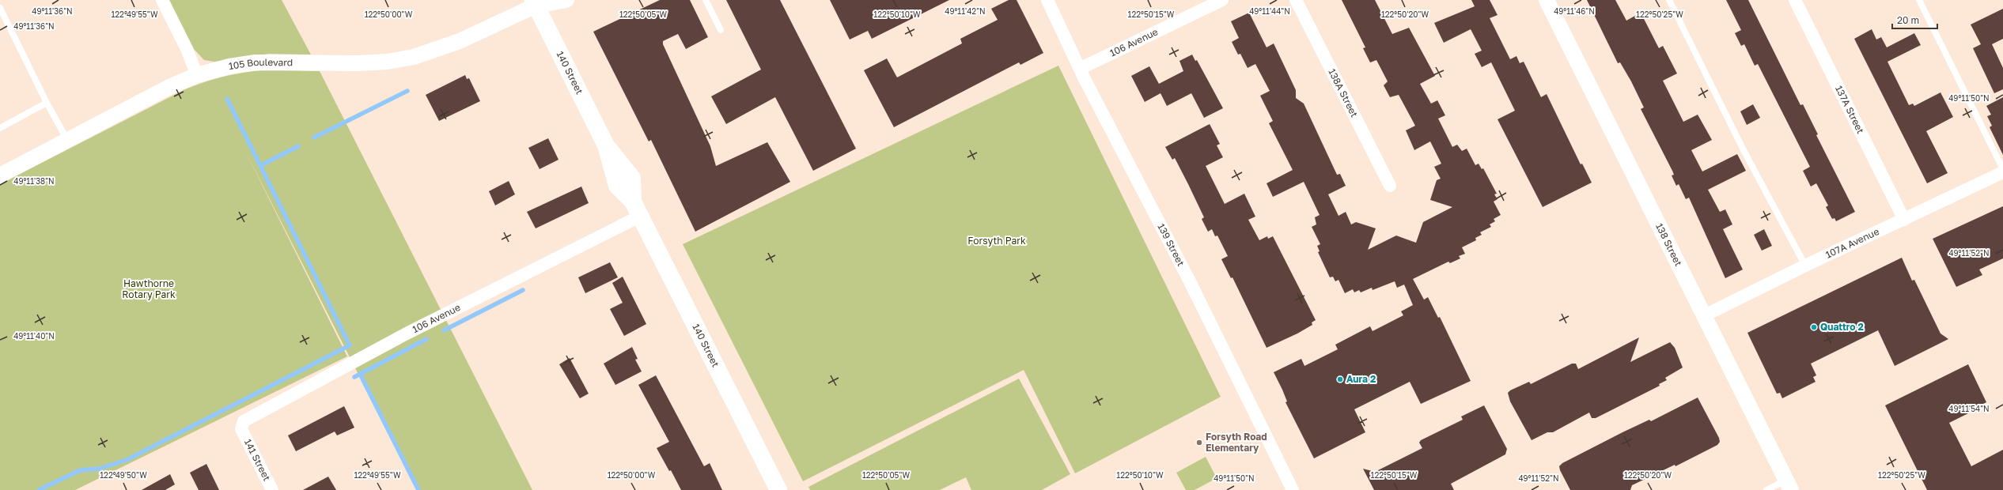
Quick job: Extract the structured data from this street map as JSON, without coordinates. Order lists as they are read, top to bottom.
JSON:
{
  "streets": {
    "main road": ["140 Street"],
    "street": [
      "106 Avenue",
      "105 Boulevard",
      "138A Street",
      "137A Street",
      "107A Avenue",
      "139 Street",
      "138 Street",
      "141 Street"
    ]
  },
  "crossings": [
    ["106 Avenue", "140 Street"],
    ["106 Avenue", "139 Street"],
    ["106 Avenue", "141 Street"],
    ["105 Boulevard", "140 Street"],
    ["137A Street", "107A Avenue"],
    ["107A Avenue", "138 Street"]
  ],
  "parks": ["Forsyth Park", "Hawthorne Rotary Park"],
  "places": ["Quattro 2", "Aura 2", "Forsyth Road Elementary"],
  "scale_bar": "20 m",
  "coordinates": [
    "49°11'36\"N",
    "49°11'44\"N",
    "49°11'46\"N",
    "49°11'42\"N",
    "122°49'55\"W",
    "122°50'00\"W",
    "122°50'05\"W",
    "122°50'10\"W",
    "122°50'15\"W",
    "122°50'20\"W",
    "122°50'25\"W",
    "49°11'50\"N",
    "49°11'38\"N",
    "49°11'52\"N",
    "49°11'40\"N",
    "49°11'54\"N",
    "122°49'50\"W"
  ]
}
